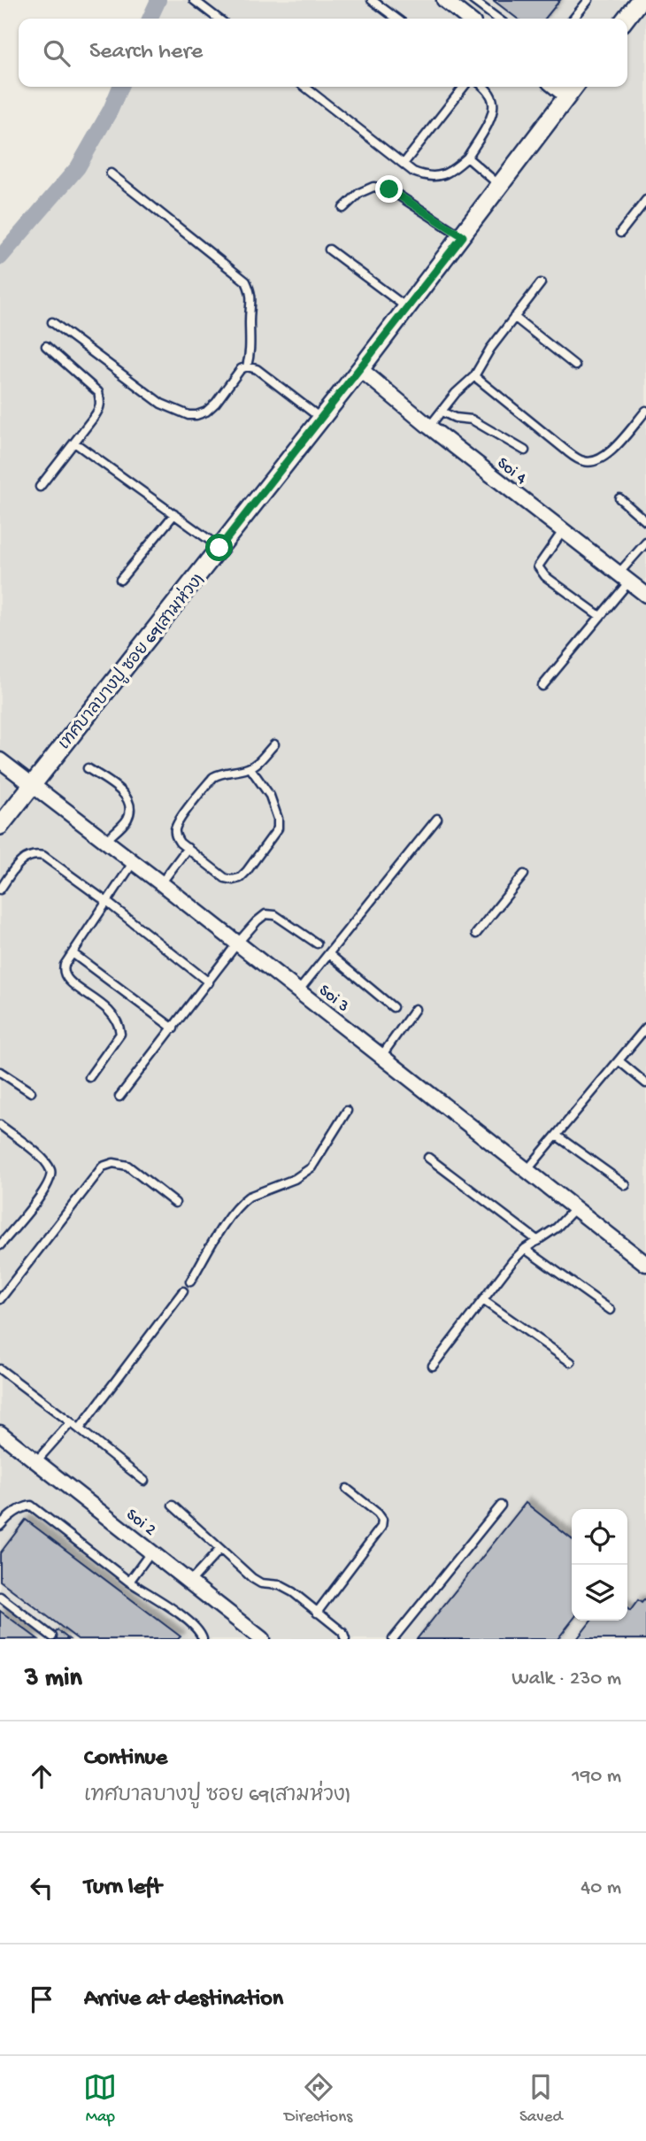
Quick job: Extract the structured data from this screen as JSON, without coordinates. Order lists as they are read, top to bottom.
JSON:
{
  "streets": {
    "street": [
      "Soi 4",
      "เทศบาลบางปู ซอย 69(สามห่วง)",
      "Soi 3",
      "Soi 2"
    ]
  },
  "crossings": [
    ["Soi 4", "เทศบาลบางปู ซอย 69(สามห่วง)"],
    ["เทศบาลบางปู ซอย 69(สามห่วง)", "Soi 3"]
  ],
  "page": {
    "search": "Search here",
    "heading": ["3 min", "Walk · 230 m"],
    "list": [
      ["Continue", "เทศบาลบางปู ซอย 69(สามห่วง)", "190 m"],
      ["Turn left", "40 m"],
      "Arrive at destination"
    ],
    "nav": ["Map", "Directions", "Saved"]
  }
}
